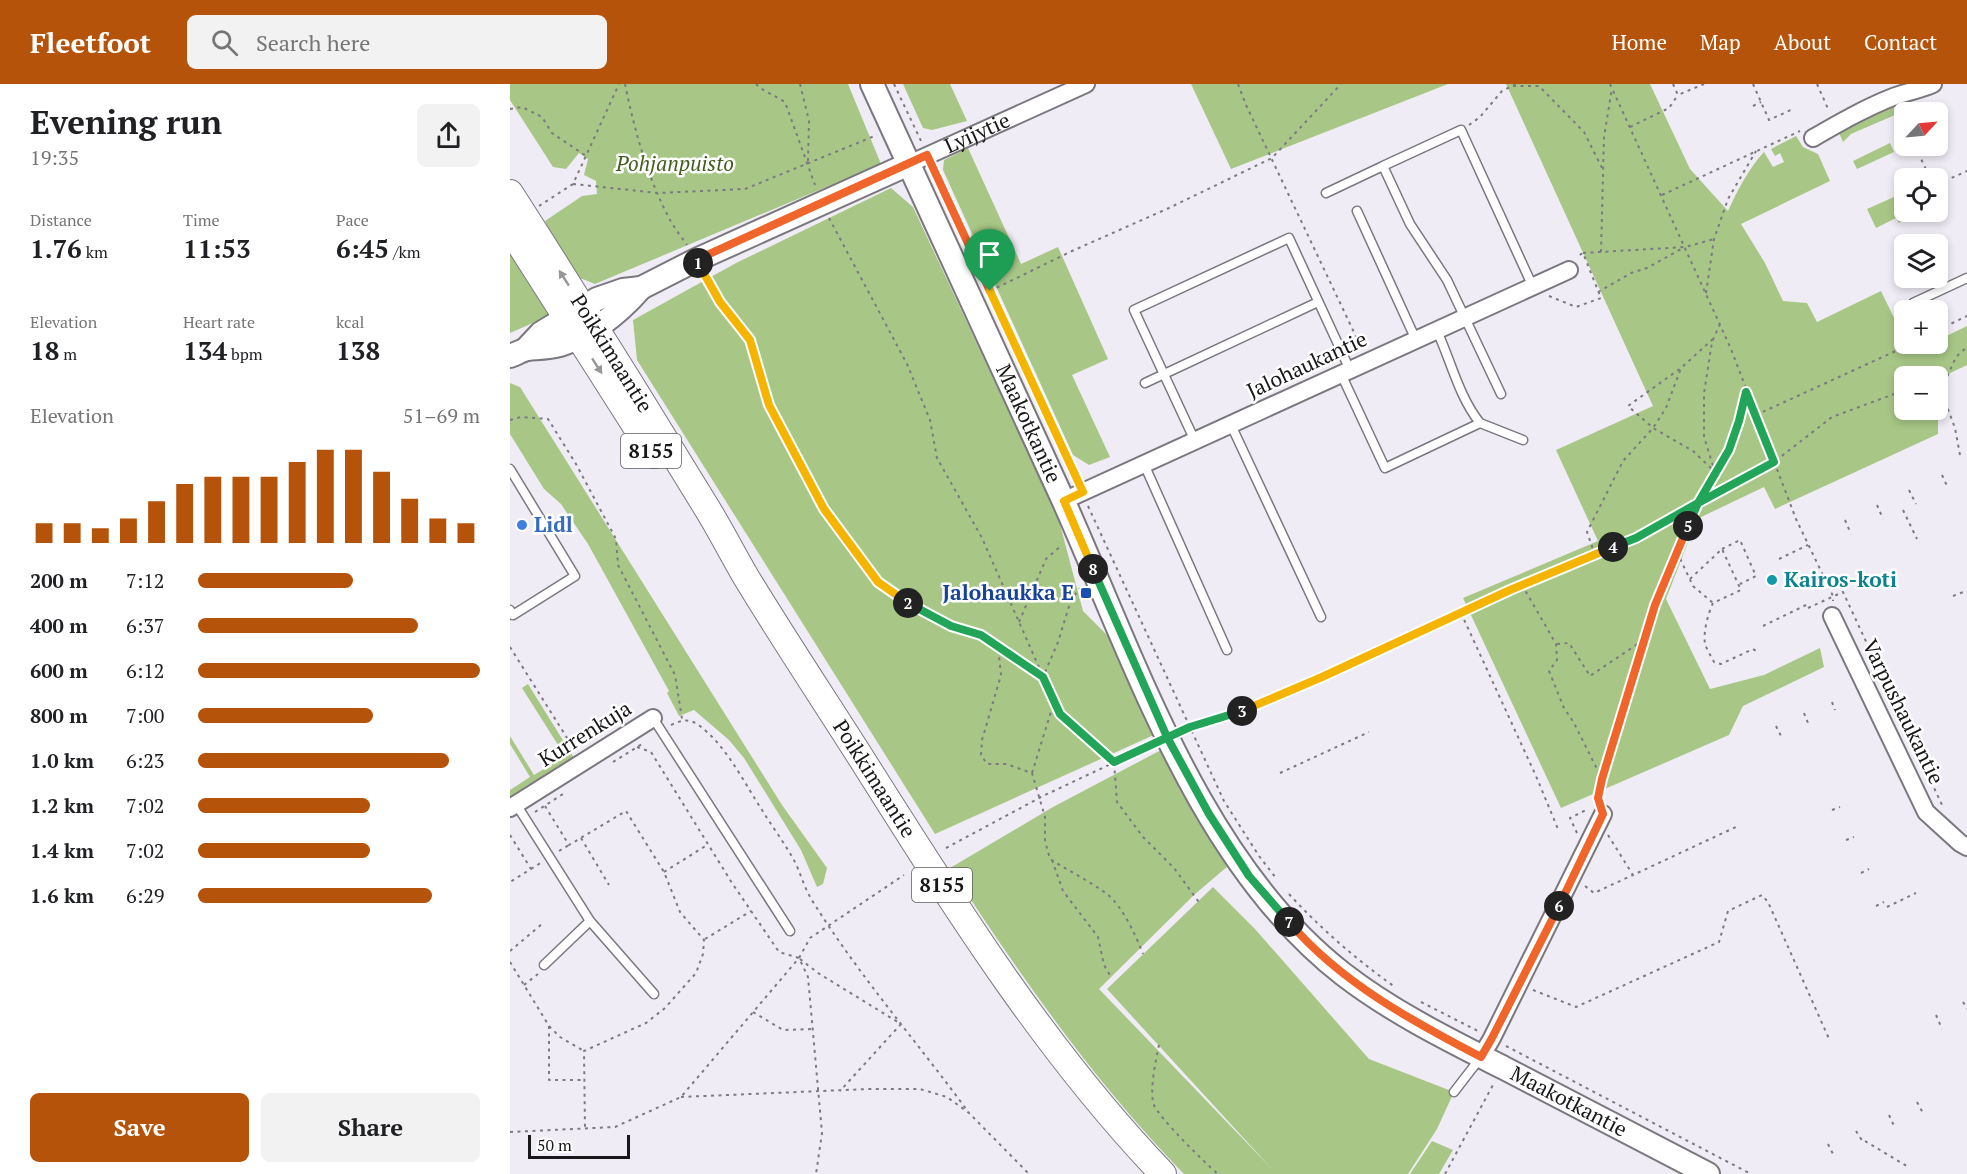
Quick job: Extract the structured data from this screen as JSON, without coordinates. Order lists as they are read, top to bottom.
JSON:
{
  "streets": {
    "main road": ["Poikkimaantie", "8155"],
    "street": [
      "Lyijytie",
      "Jalohaukantie",
      "Maakotkantie",
      "Varpushaukantie",
      "Kurrenkuja"
    ]
  },
  "crossings": [
    ["Lyijytie", "Poikkimaantie"],
    ["Lyijytie", "Maakotkantie"],
    ["Jalohaukantie", "Maakotkantie"]
  ],
  "parks": ["Pohjanpuisto"],
  "places": {
    "other": ["Lidl", "Kairos-koti"],
    "transit": ["Jalohaukka E"]
  },
  "scale_bar": "50 m",
  "north": "top right",
  "page": {
    "header": "Fleetfoot",
    "search": "Search here",
    "nav": [
      "Home",
      "Map",
      "About",
      "Contact"
    ],
    "heading": ["Evening run", "19:35"],
    "map_buttons": ["+", "−"],
    "stats": [
      ["Distance", "1.76 km"],
      ["Time", "11:53"],
      ["Pace", "6:45 /km"],
      ["Elevation", "18 m"],
      ["Heart rate", "134 bpm"],
      ["kcal", "138"]
    ],
    "pins": [
      "1",
      "5",
      "4",
      "8",
      "2",
      "3",
      "6",
      "7"
    ],
    "chart": ["Elevation", "51–69 m"],
    "list": [
      {
        "name": "200 m",
        "note": "7:12"
      },
      {
        "name": "400 m",
        "note": "6:37"
      },
      {
        "name": "600 m",
        "note": "6:12"
      },
      {
        "name": "800 m",
        "note": "7:00"
      },
      {
        "name": "1.0 km",
        "note": "6:23"
      },
      {
        "name": "1.2 km",
        "note": "7:02"
      },
      {
        "name": "1.4 km",
        "note": "7:02"
      },
      {
        "name": "1.6 km",
        "note": "6:29"
      }
    ],
    "buttons": ["Save", "Share"],
    "scale": "50 m"
  }
}
